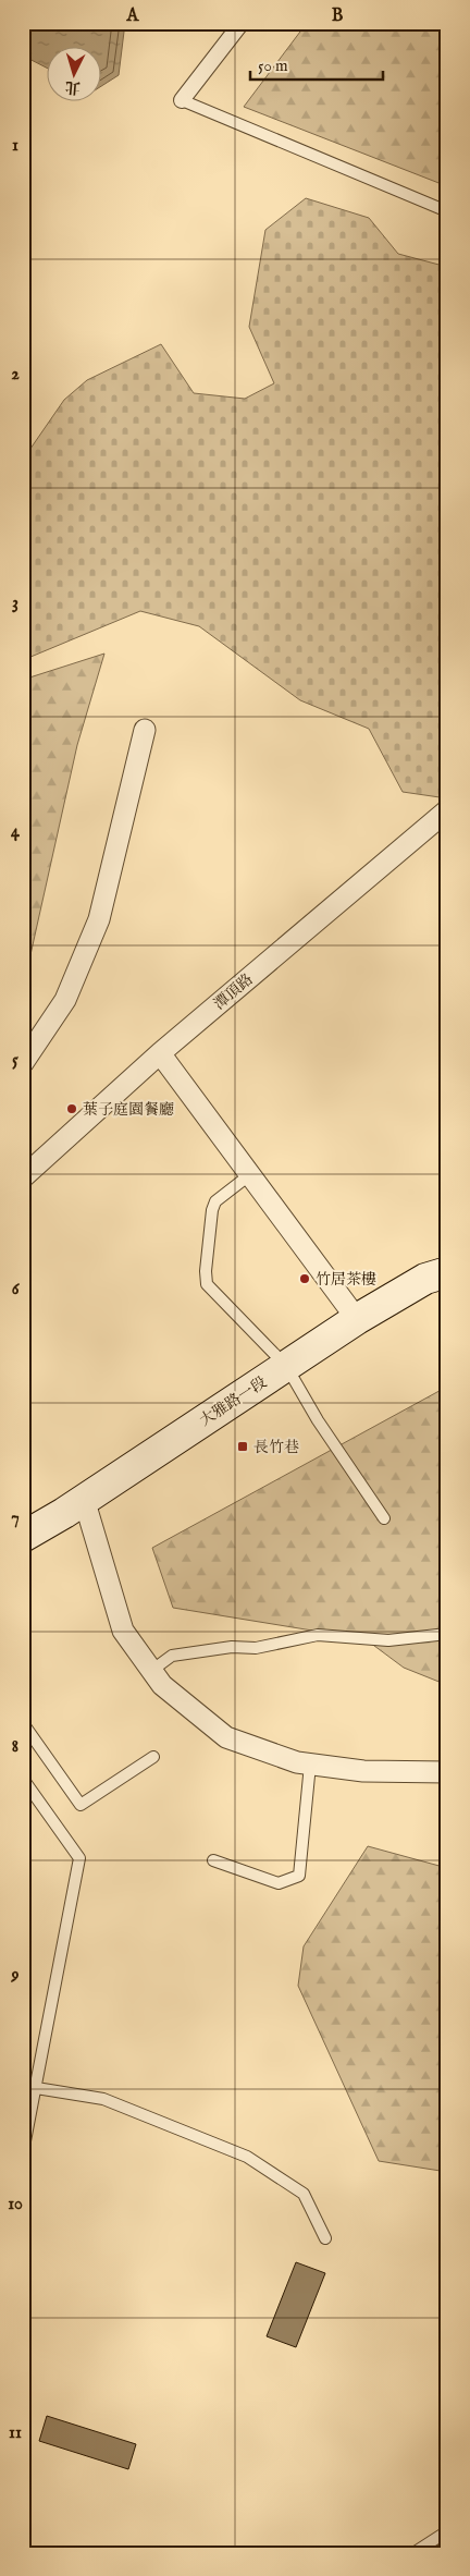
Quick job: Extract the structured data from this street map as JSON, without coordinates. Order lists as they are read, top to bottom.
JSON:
{
  "streets": {
    "main road": ["大雅路一段"],
    "street": ["潭頂路"]
  },
  "places": {
    "other": ["葉子庭園餐廳", "竹居茶樓"],
    "transit": ["長竹巷"]
  },
  "scale_bar": "50 m",
  "north": "bottom",
  "grid": {
    "columns": ["A", "B"],
    "rows": [
      "1",
      "2",
      "3",
      "4",
      "5",
      "6",
      "7",
      "8",
      "9",
      "10",
      "11"
    ]
  }
}
